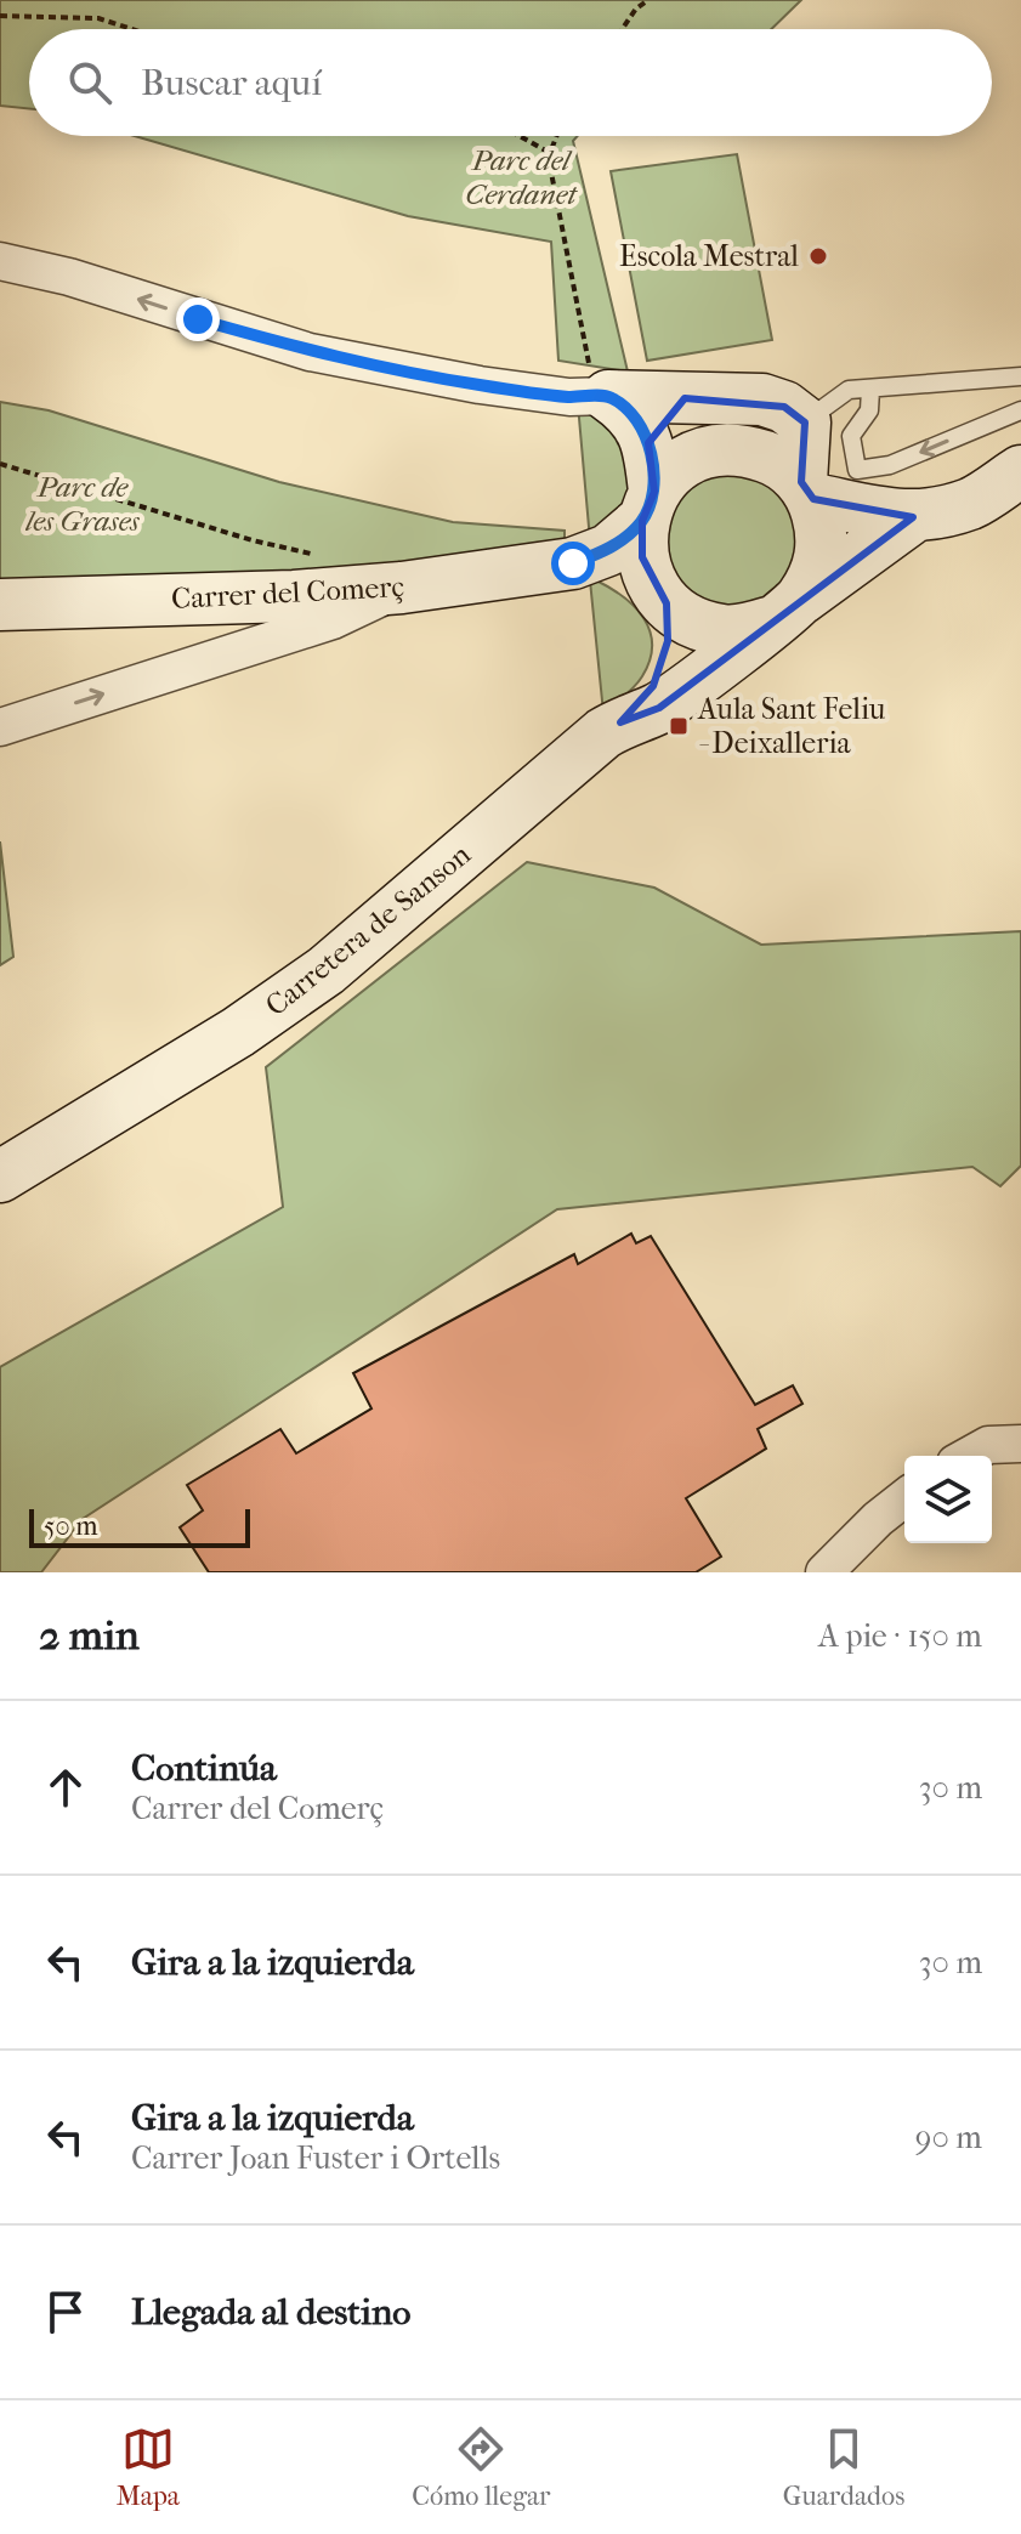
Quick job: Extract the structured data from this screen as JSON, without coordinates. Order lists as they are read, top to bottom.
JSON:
{
  "streets": {
    "street": ["Carrer del Comerç", "Carretera de Sanson"]
  },
  "parks": ["Parc del Cerdanet", "Parc de les Grases"],
  "places": {
    "other": ["Escola Mestral"],
    "transit": ["Aula Sant Feliu - Deixalleria"]
  },
  "scale_bar": "50 m",
  "page": {
    "search": "Buscar aquí",
    "scale": "50 m",
    "heading": ["2 min", "A pie · 150 m"],
    "list": [
      ["Continúa", "Carrer del Comerç", "30 m"],
      ["Gira a la izquierda", "30 m"],
      ["Gira a la izquierda", "Carrer Joan Fuster i Ortells", "90 m"],
      "Llegada al destino"
    ],
    "nav": ["Mapa", "Cómo llegar", "Guardados"]
  }
}
